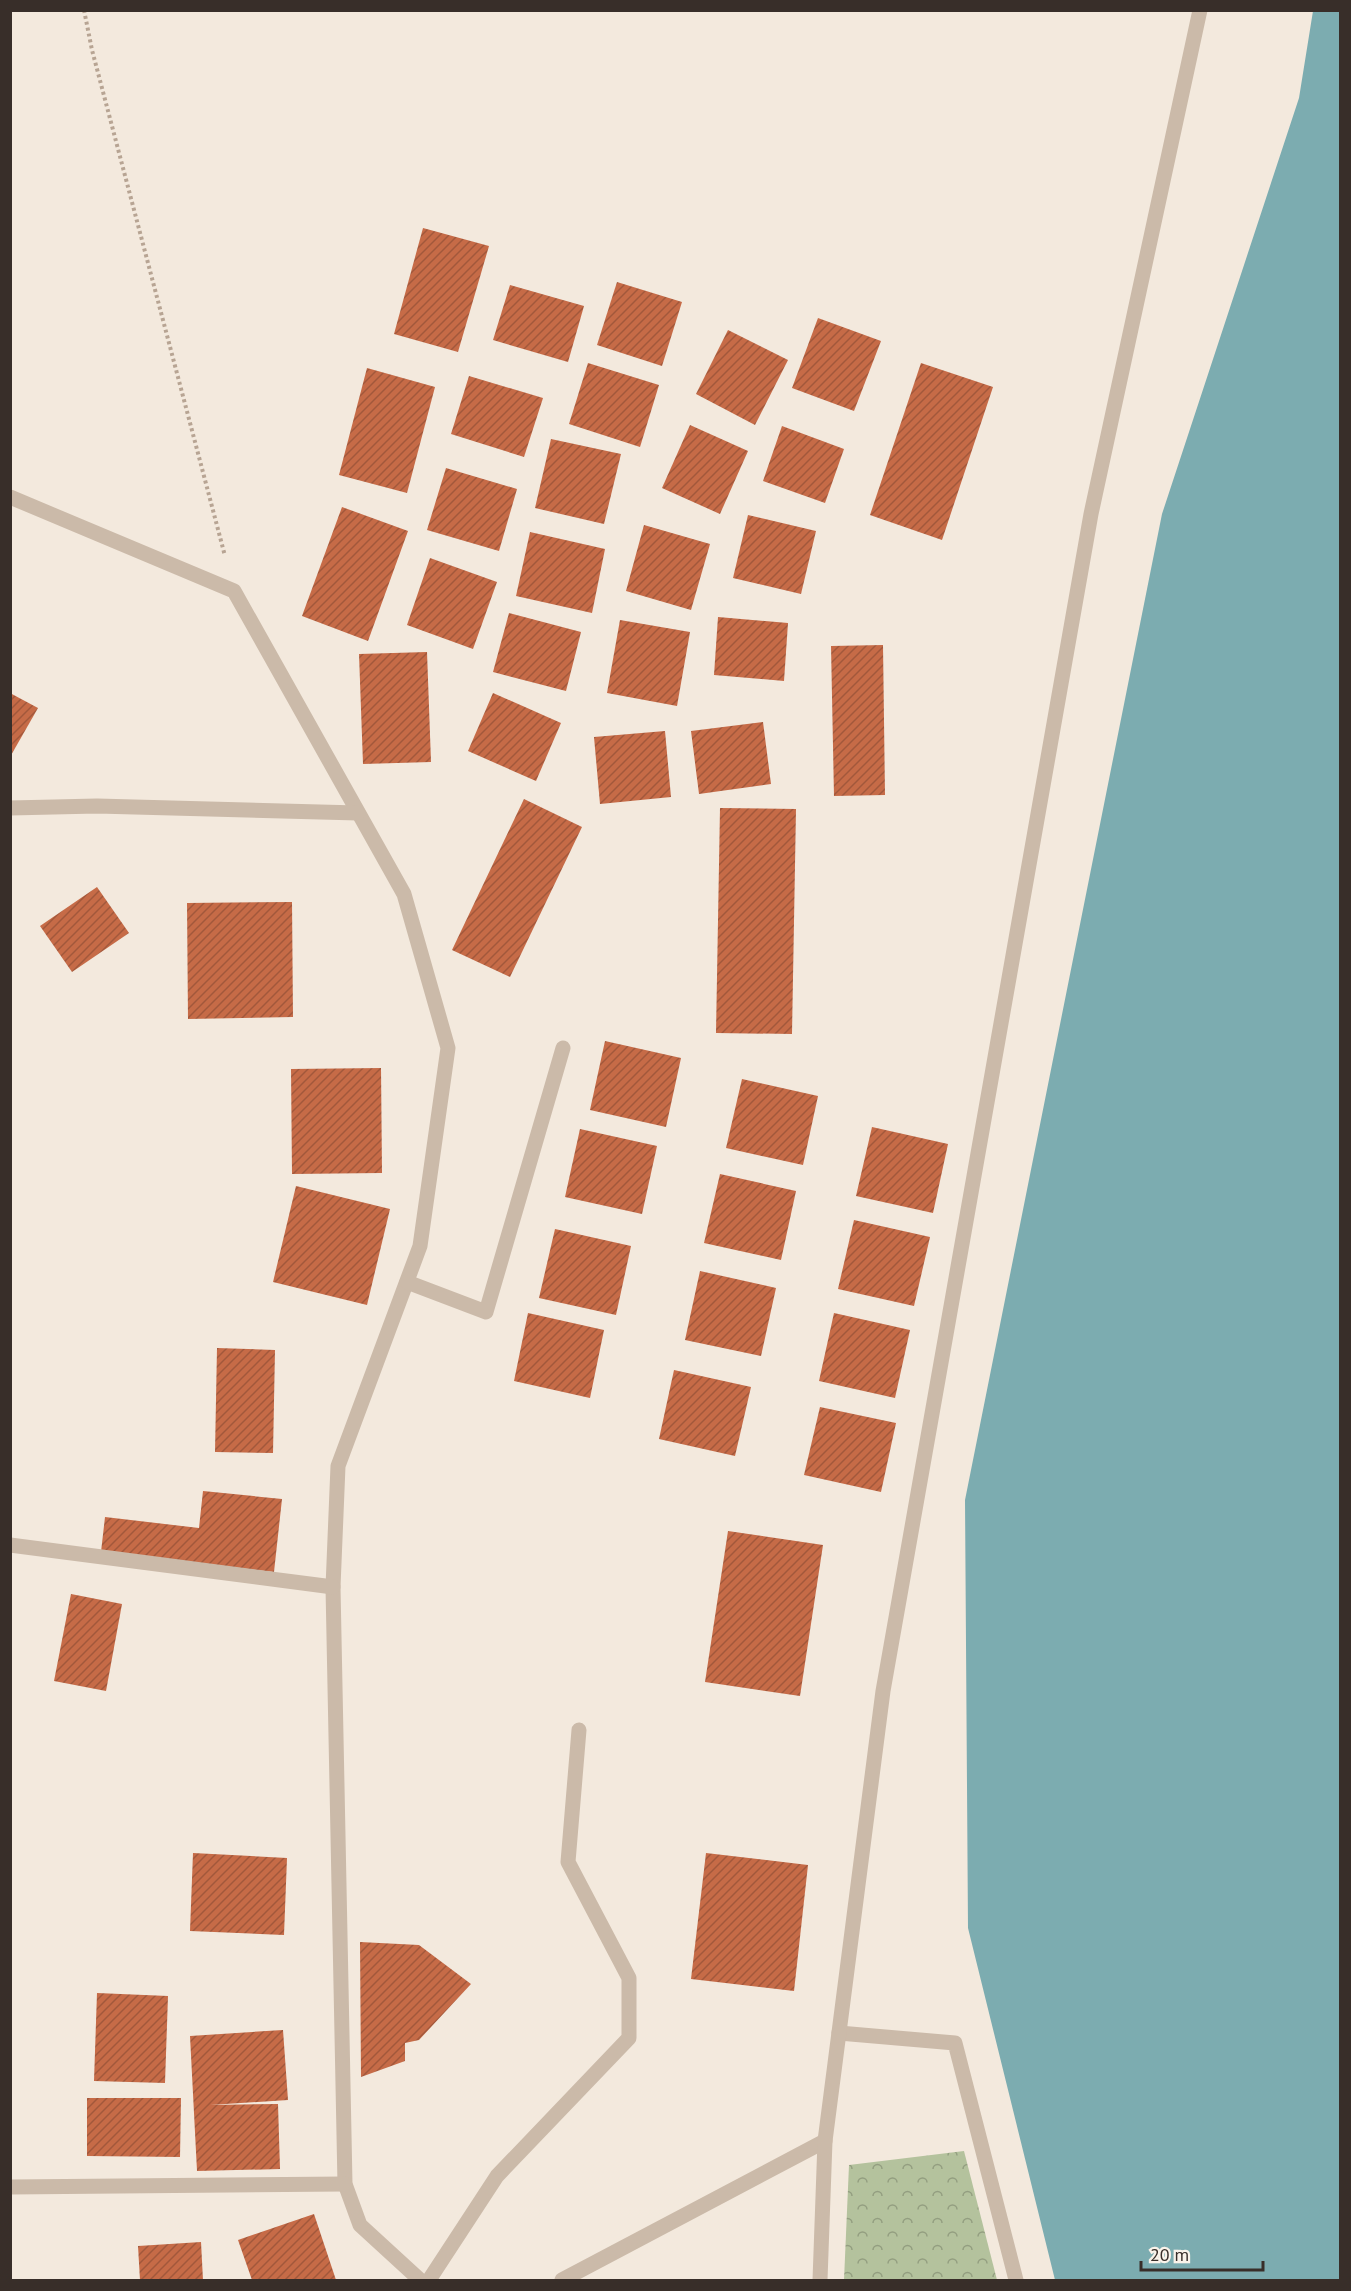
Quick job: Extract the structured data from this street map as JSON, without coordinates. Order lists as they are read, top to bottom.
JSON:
{
  "scale_bar": "20 m"
}
